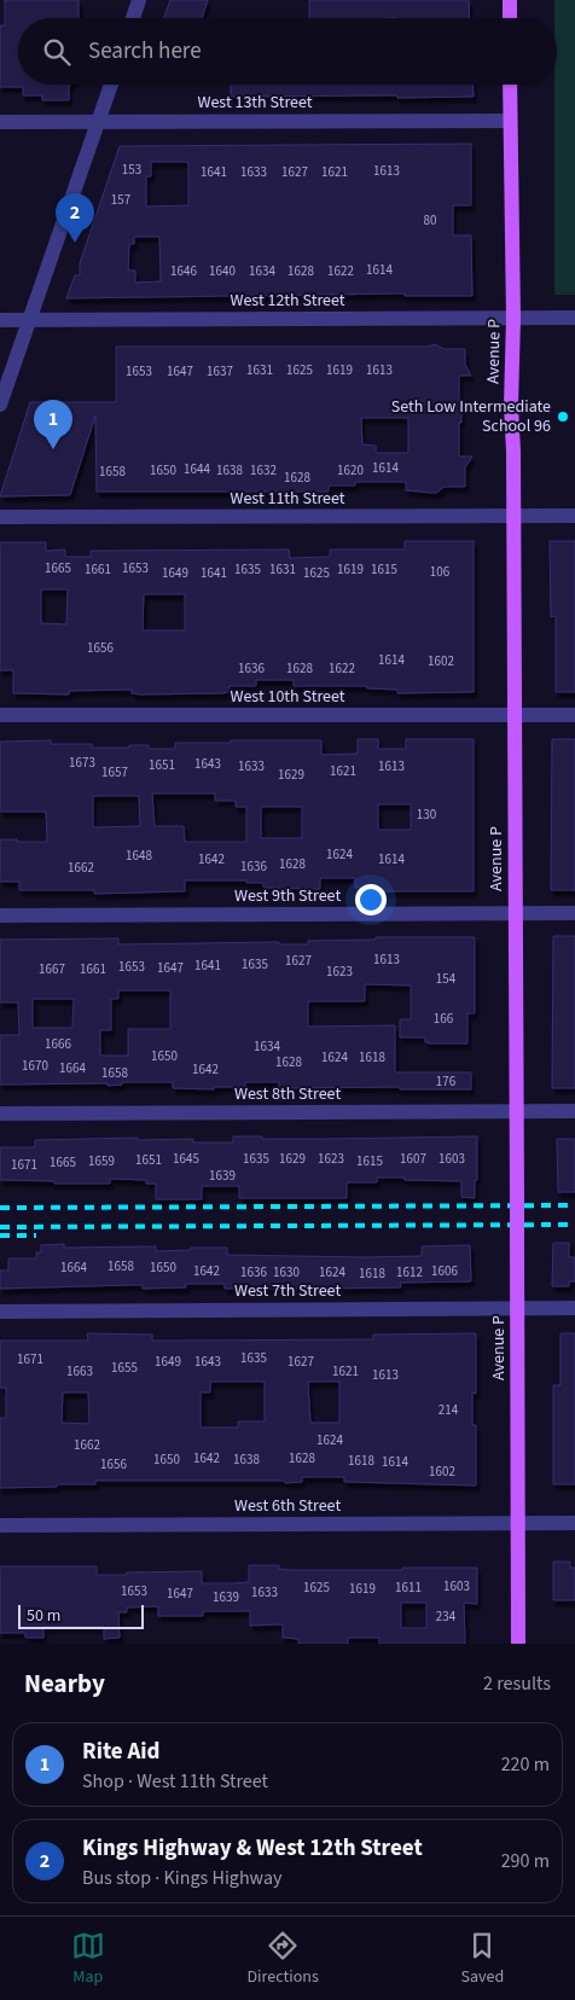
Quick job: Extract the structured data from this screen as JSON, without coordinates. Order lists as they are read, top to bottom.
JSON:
{
  "streets": {
    "main road": ["Avenue P"],
    "street": [
      "West 13th Street",
      "West 12th Street",
      "West 11th Street",
      "West 10th Street",
      "West 9th Street",
      "West 8th Street",
      "West 7th Street",
      "West 6th Street"
    ]
  },
  "crossings": [
    ["West 13th Street", "Avenue P"],
    ["West 12th Street", "Avenue P"],
    ["Avenue P", "West 11th Street"],
    ["Avenue P", "West 10th Street"],
    ["Avenue P", "West 9th Street"],
    ["Avenue P", "West 8th Street"],
    ["Avenue P", "West 7th Street"],
    ["Avenue P", "West 6th Street"]
  ],
  "places": ["Seth Low Intermediate School 96"],
  "house_numbers": [
    "153",
    "1613",
    "1641",
    "1633",
    "1627",
    "1621",
    "157",
    "80",
    "1614",
    "1646",
    "1640",
    "1634",
    "1628",
    "1622",
    "1631",
    "1625",
    "1619",
    "1613",
    "1653",
    "1647",
    "1637",
    "1614",
    "1644",
    "1650",
    "1638",
    "1632",
    "1620",
    "1658",
    "1628",
    "1665",
    "1653",
    "1661",
    "1635",
    "1631",
    "1619",
    "1615",
    "106",
    "1649",
    "1641",
    "1625",
    "1656",
    "1614",
    "1602",
    "1636",
    "1628",
    "1622",
    "1673",
    "1643",
    "1651",
    "1633",
    "1613",
    "1621",
    "1657",
    "1629",
    "130",
    "1624",
    "1648",
    "1642",
    "1614",
    "1628",
    "1636",
    "1662",
    "1613",
    "1627",
    "1635",
    "1641",
    "1653",
    "1647",
    "1667",
    "1661",
    "1623",
    "154",
    "166",
    "1666",
    "1634",
    "1650",
    "1624",
    "1618",
    "1628",
    "1670",
    "1664",
    "1642",
    "1658",
    "176",
    "1645",
    "1635",
    "1629",
    "1623",
    "1607",
    "1603",
    "1651",
    "1659",
    "1615",
    "1665",
    "1671",
    "1639",
    "1658",
    "1664",
    "1650",
    "1642",
    "1606",
    "1636",
    "1630",
    "1624",
    "1612",
    "1618",
    "1635",
    "1671",
    "1649",
    "1643",
    "1627",
    "1655",
    "1663",
    "1621",
    "1613",
    "214",
    "1624",
    "1662",
    "1642",
    "1628",
    "1650",
    "1638",
    "1618",
    "1614",
    "1656",
    "1602",
    "1603",
    "1625",
    "1611",
    "1619",
    "1653",
    "1633",
    "1647",
    "1639",
    "234"
  ],
  "scale_bar": "50 m",
  "page": {
    "search": "Search here",
    "pins": ["2", "1"],
    "scale": "50 m",
    "heading": ["Nearby", "2 results"],
    "list": [
      {
        "mark": "1",
        "name": "Rite Aid",
        "note": "Shop · West 11th Street",
        "value": "220 m"
      },
      {
        "mark": "2",
        "name": "Kings Highway & West 12th Street",
        "note": "Bus stop · Kings Highway",
        "value": "290 m"
      }
    ],
    "nav": ["Map", "Directions", "Saved"]
  }
}
